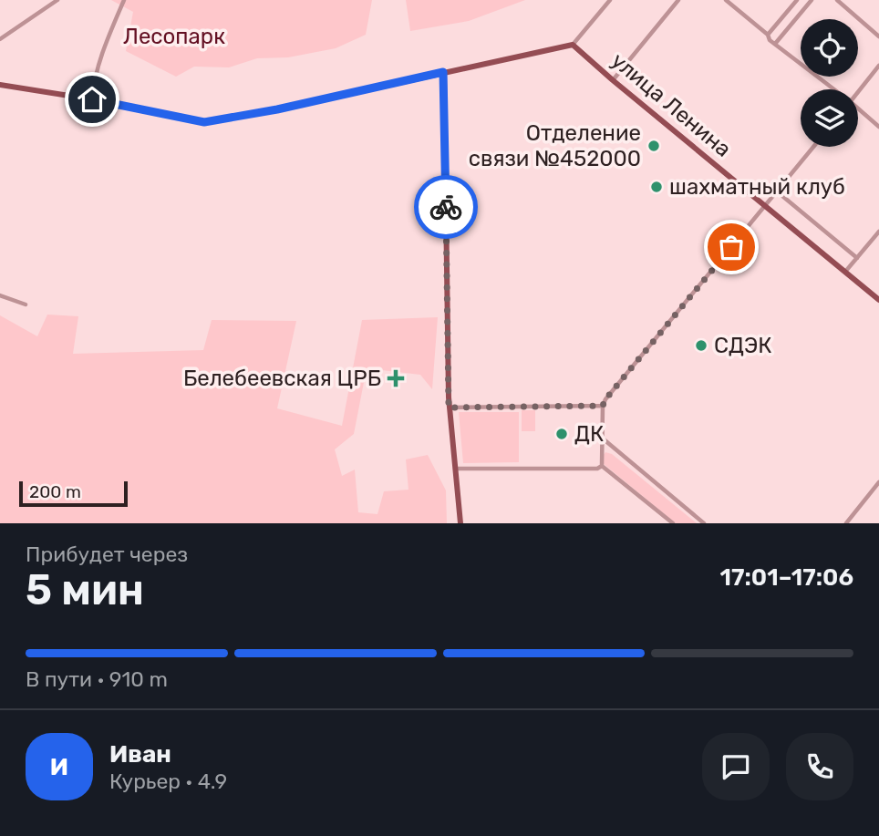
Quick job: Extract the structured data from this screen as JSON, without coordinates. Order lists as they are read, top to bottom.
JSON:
{
  "streets": {
    "main road": ["улица Ленина"]
  },
  "parks": ["Лесопарк"],
  "places": {
    "other": [
      "Отделение связи №452000",
      "шахматный клуб",
      "СДЭК",
      "ДК"
    ],
    "health": ["Белебеевская ЦРБ"]
  },
  "scale_bar": "200 m",
  "page": {
    "scale": "200 m",
    "heading": ["5 мин", "Прибудет через", "17:01–17:06"],
    "panel": ["Иван", "Курьер · 4.9"],
    "bar": "В пути · 910 m",
    "round": "И"
  }
}
